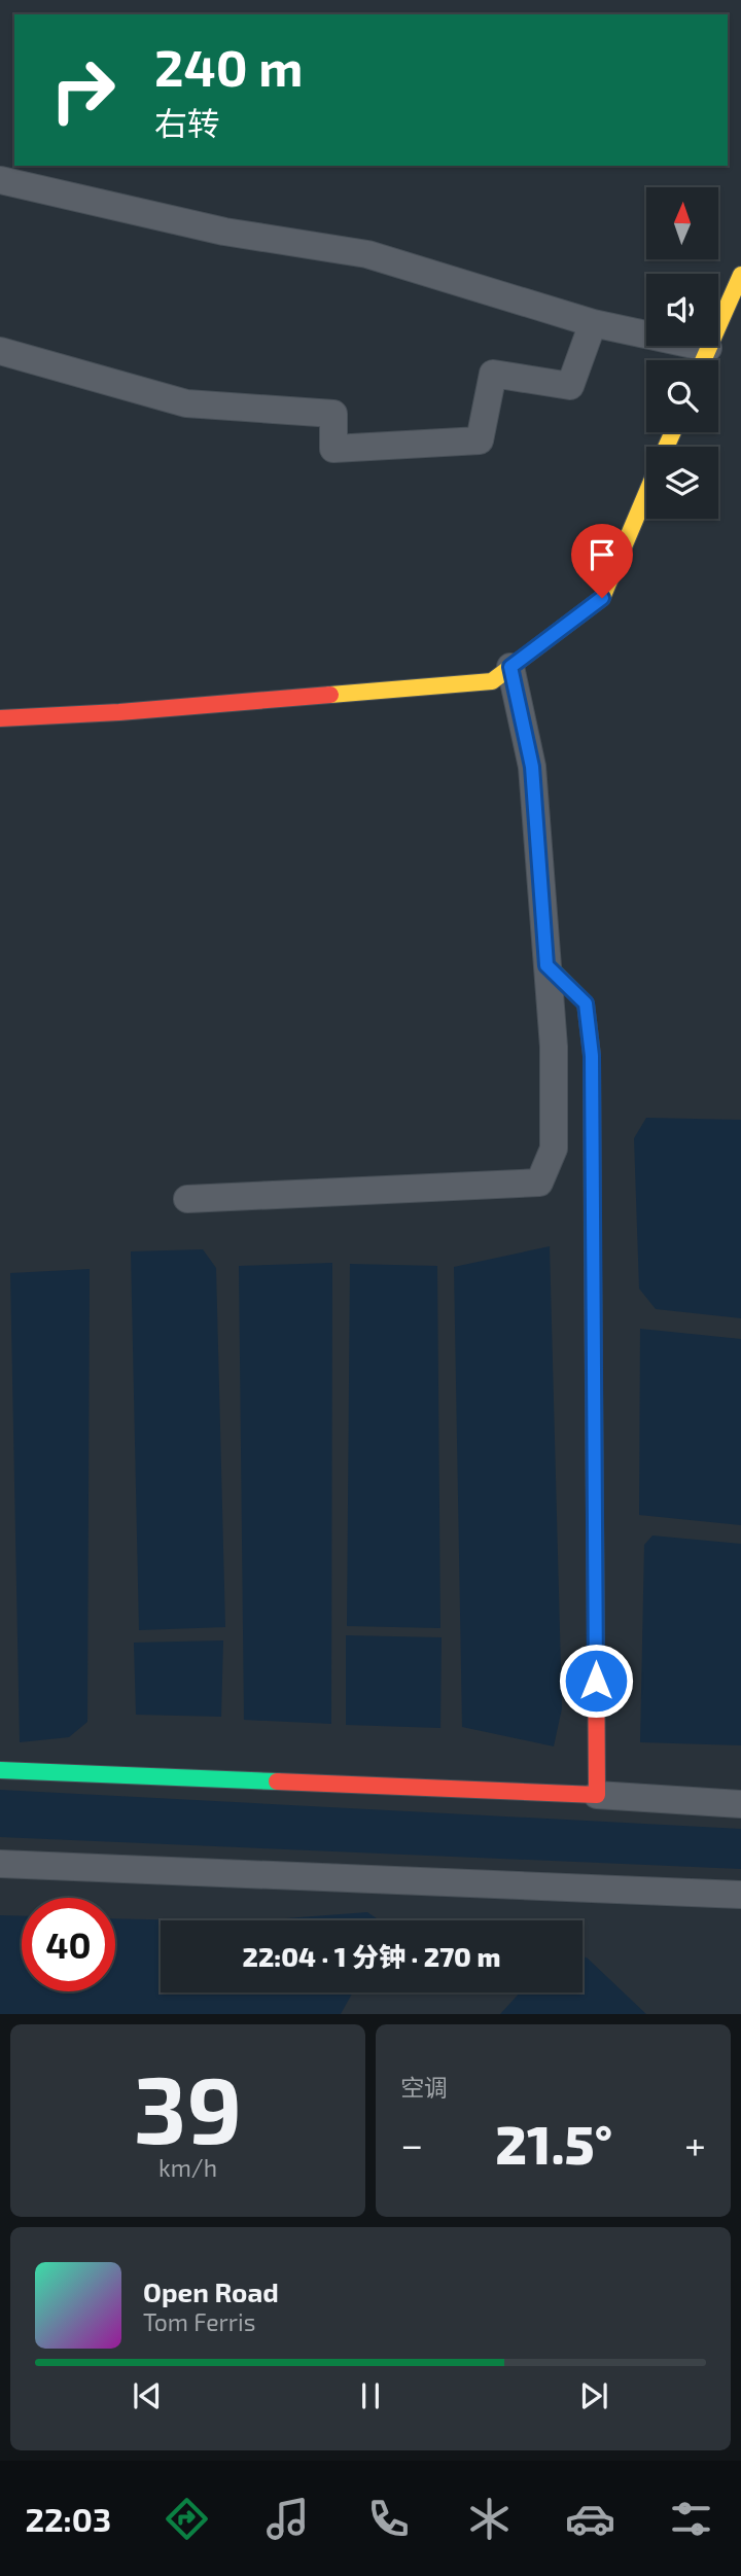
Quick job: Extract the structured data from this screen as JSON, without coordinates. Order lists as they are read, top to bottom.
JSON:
{
  "north": "top",
  "page": {
    "turn": ["240 m", "右转"],
    "limit": "40",
    "trip": "22:04 · 1 分钟 · 270 m",
    "tile": [
      ["39", "km/h"],
      "空调"
    ],
    "heat": ["−", "21.5°", "+"],
    "song": ["Open Road", "Tom Ferris"],
    "tabs": "22:03"
  }
}
